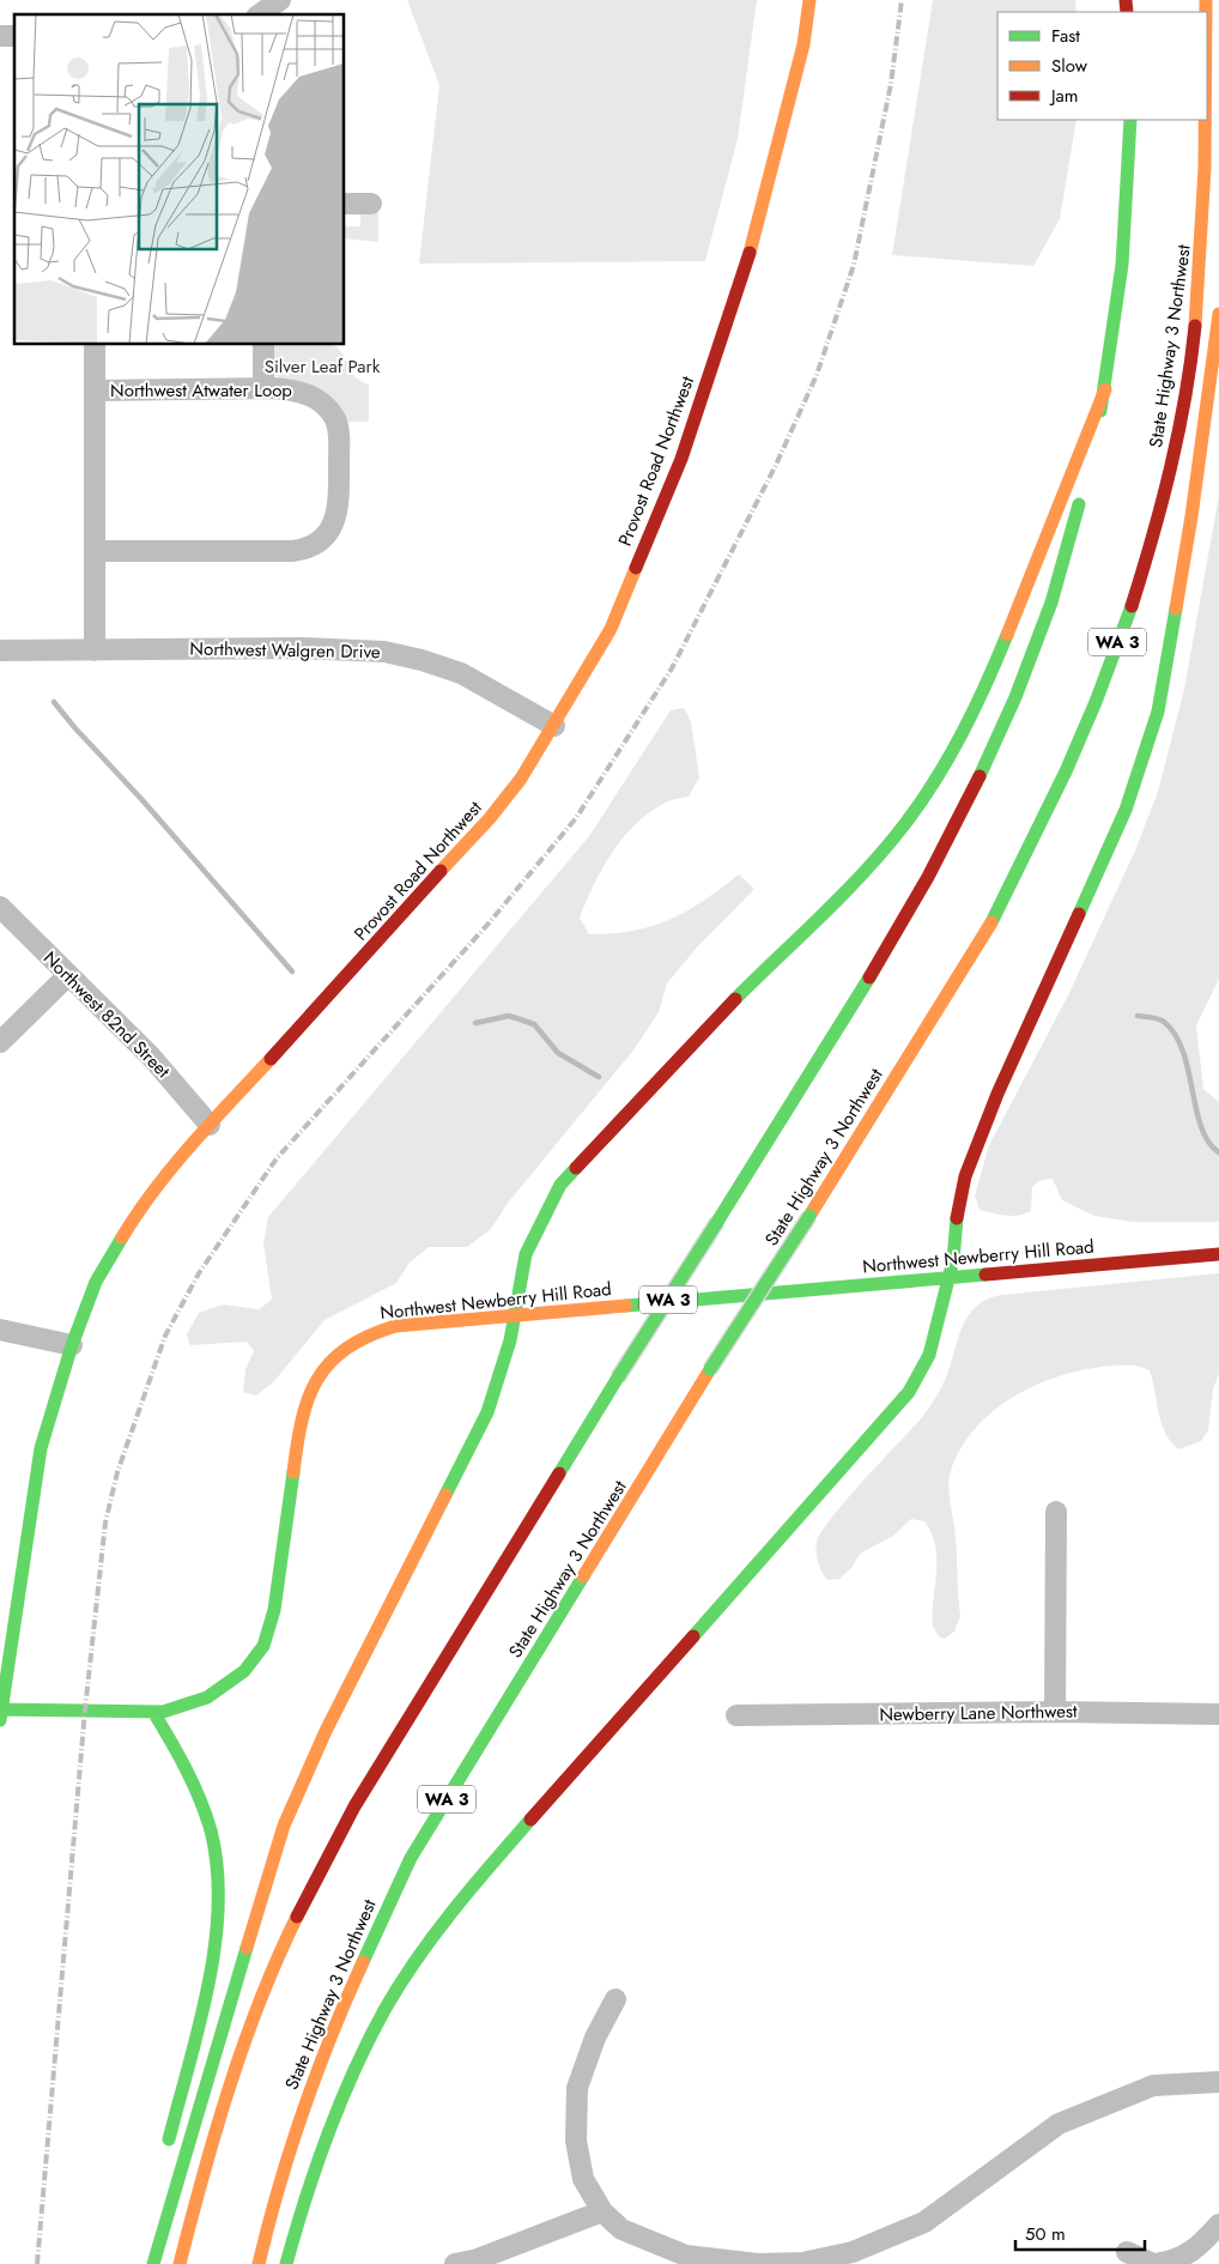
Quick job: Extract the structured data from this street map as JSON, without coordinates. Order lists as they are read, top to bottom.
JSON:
{
  "streets": {
    "main road": [
      "State Highway 3 Northwest",
      "Provost Road Northwest",
      "WA 3",
      "Northwest Newberry Hill Road"
    ],
    "street": [
      "Northwest Atwater Loop",
      "Northwest Walgren Drive",
      "Northwest 82nd Street",
      "Newberry Lane Northwest"
    ]
  },
  "crossings": [
    ["Provost Road Northwest", "Northwest Walgren Drive"],
    ["Provost Road Northwest", "Northwest 82nd Street"],
    ["Provost Road Northwest", "Northwest Newberry Hill Road"]
  ],
  "parks": ["Silver Leaf Park"],
  "legend": ["Fast", "Slow", "Jam"],
  "scale_bar": "50 m"
}
